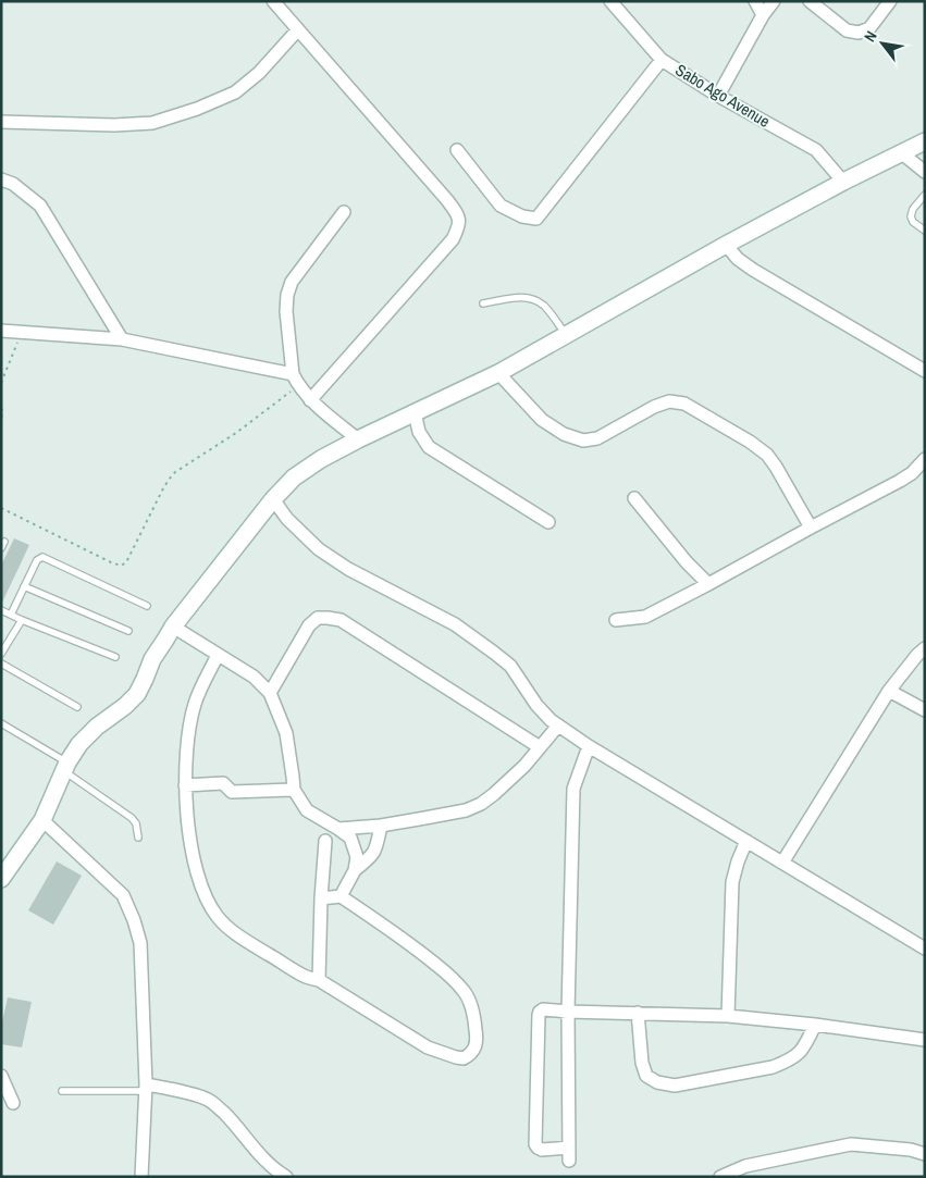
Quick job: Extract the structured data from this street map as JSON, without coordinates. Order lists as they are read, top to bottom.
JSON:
{
  "streets": {
    "street": ["Sabo Ago Avenue"]
  },
  "north": "top left"
}
